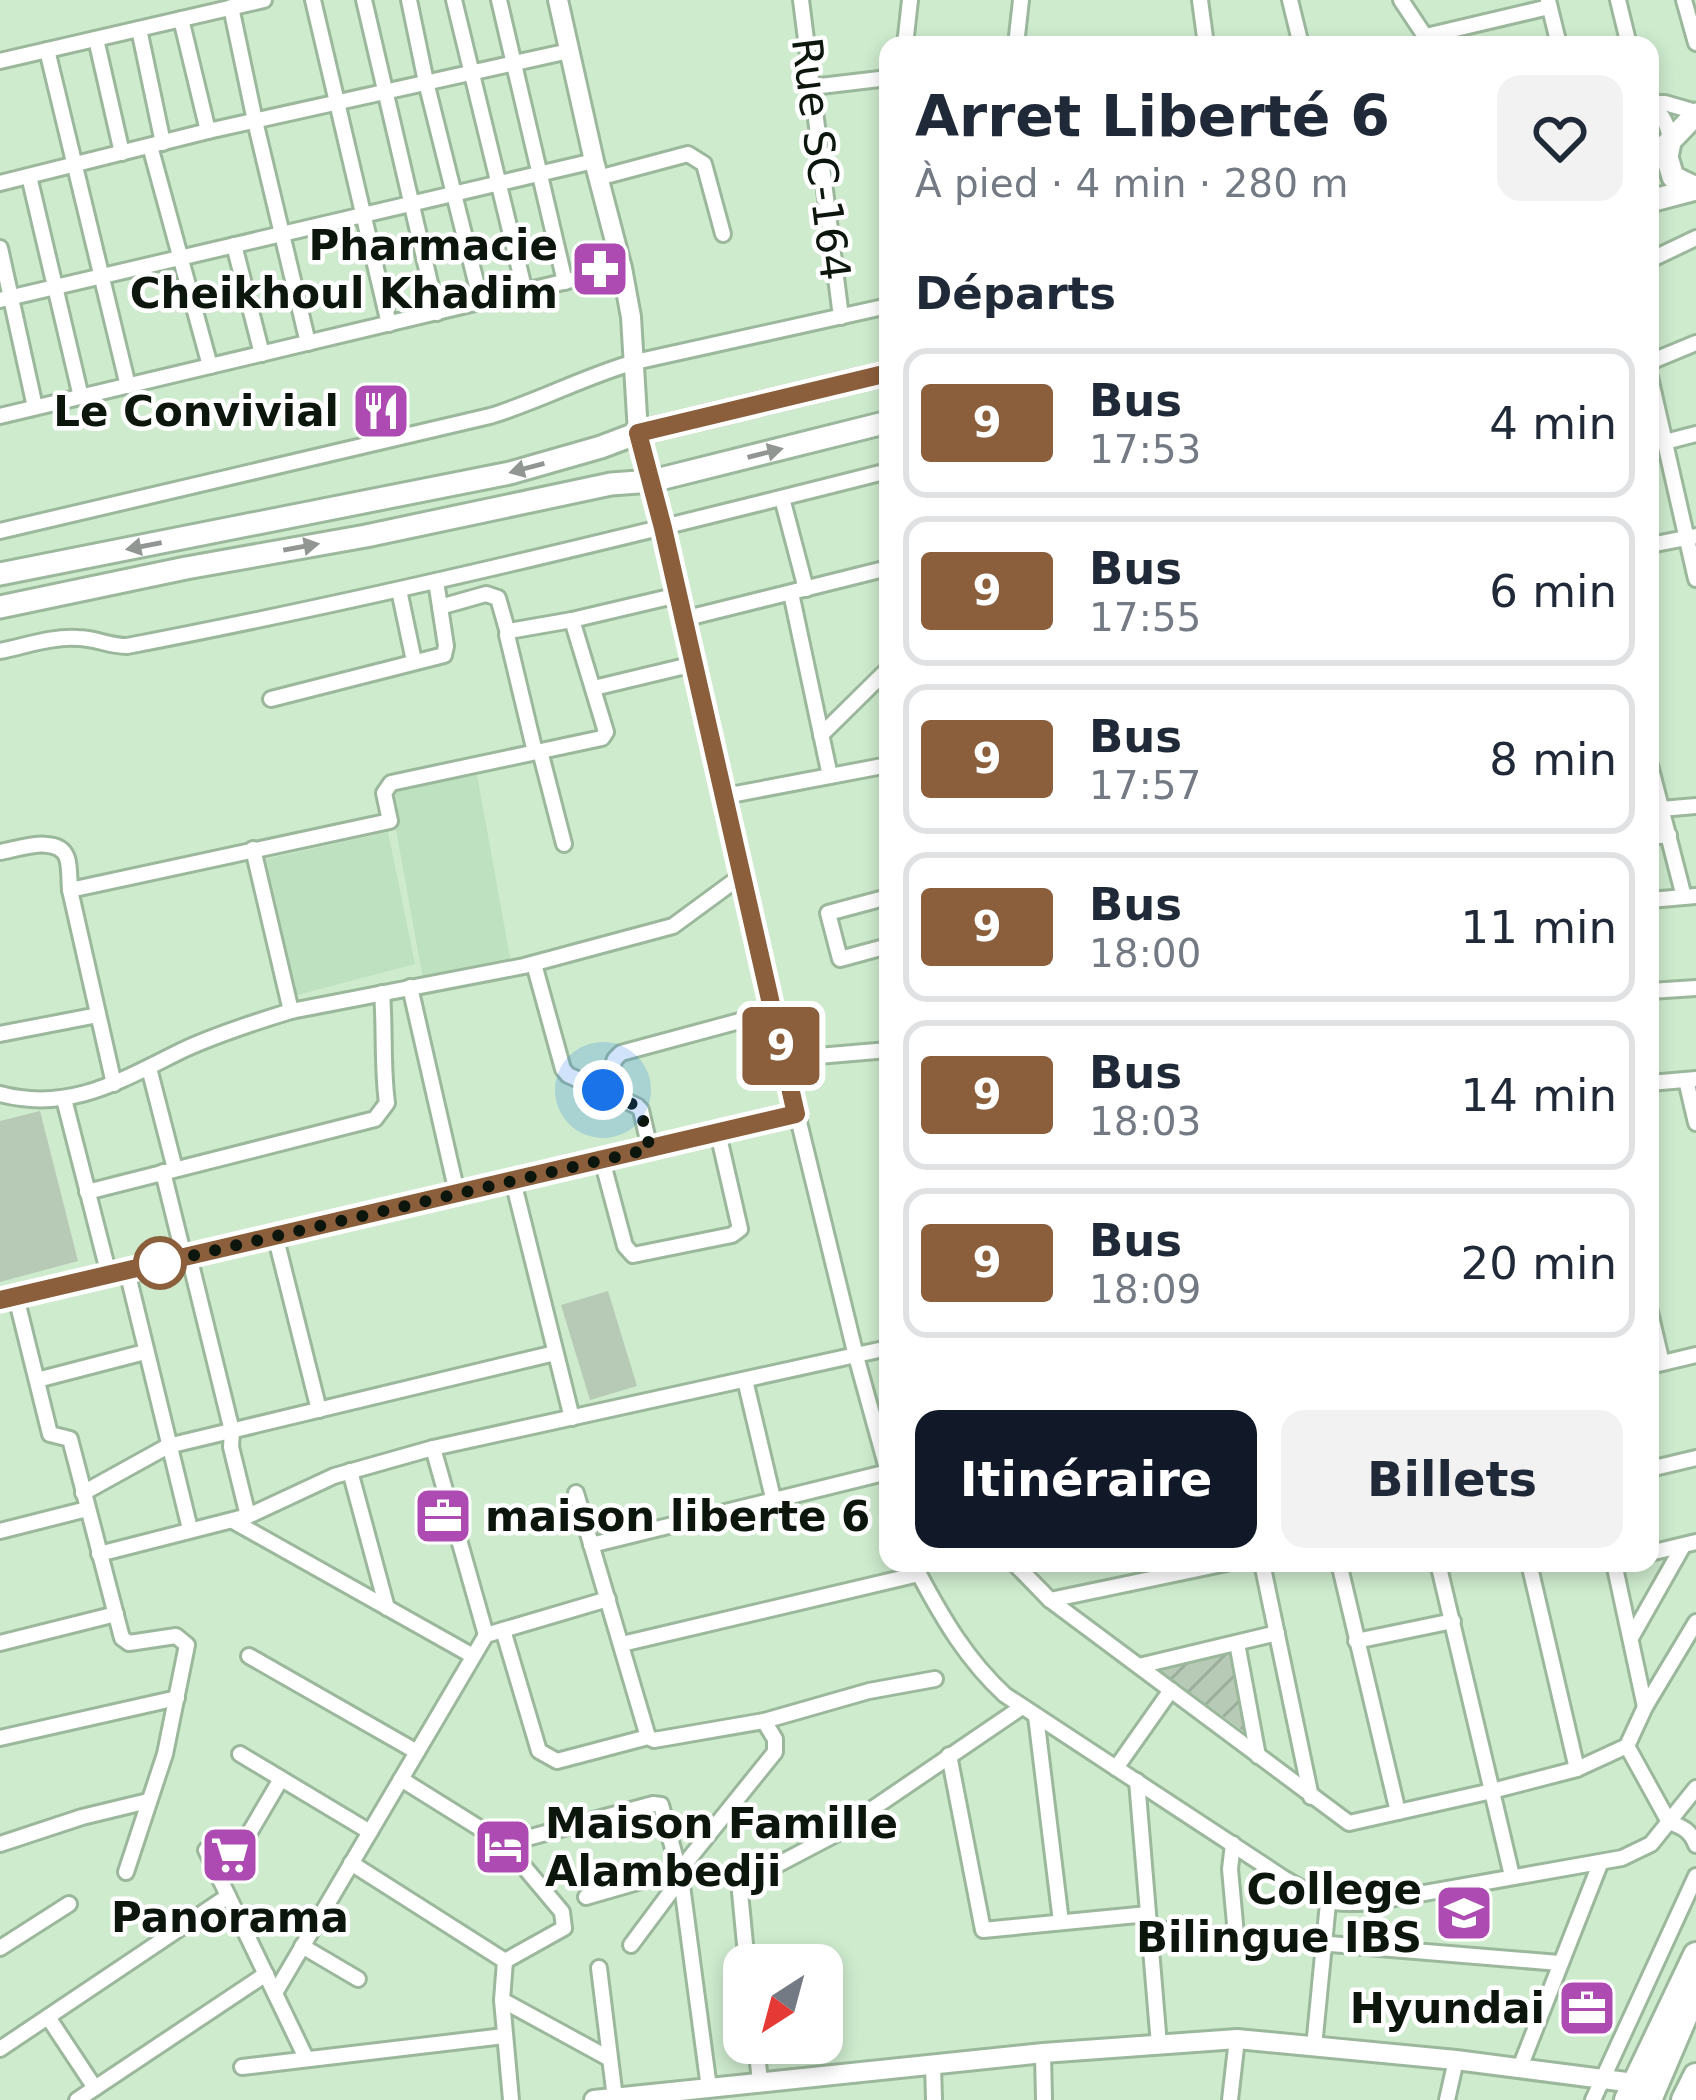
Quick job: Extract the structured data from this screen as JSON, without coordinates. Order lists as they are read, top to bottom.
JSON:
{
  "streets": {
    "street": ["Rue SC-164"]
  },
  "places": {
    "pharmacy": ["Pharmacie Cheikhoul Khadim"],
    "restaurant": ["Le Convivial"],
    "office": ["maison liberte 6", "Hyundai"],
    "hotel": ["Maison Famille Alambedji"],
    "supermarket": ["Panorama"],
    "school or university": ["College Bilingue IBS"]
  },
  "lines": ["bus line 9"],
  "north": "bottom left",
  "page": {
    "on_map": "9",
    "heading": [
      ["Arret Liberté 6", "À pied · 4 min · 280 m"],
      "Départs"
    ],
    "list": [
      {
        "mark": "9",
        "name": "Bus",
        "note": "17:53",
        "value": "4 min"
      },
      {
        "mark": "9",
        "name": "Bus",
        "note": "17:55",
        "value": "6 min"
      },
      {
        "mark": "9",
        "name": "Bus",
        "note": "17:57",
        "value": "8 min"
      },
      {
        "mark": "9",
        "name": "Bus",
        "note": "18:00",
        "value": "11 min"
      },
      {
        "mark": "9",
        "name": "Bus",
        "note": "18:03",
        "value": "14 min"
      },
      {
        "mark": "9",
        "name": "Bus",
        "note": "18:09",
        "value": "20 min"
      }
    ],
    "buttons": ["Itinéraire", "Billets"]
  }
}
